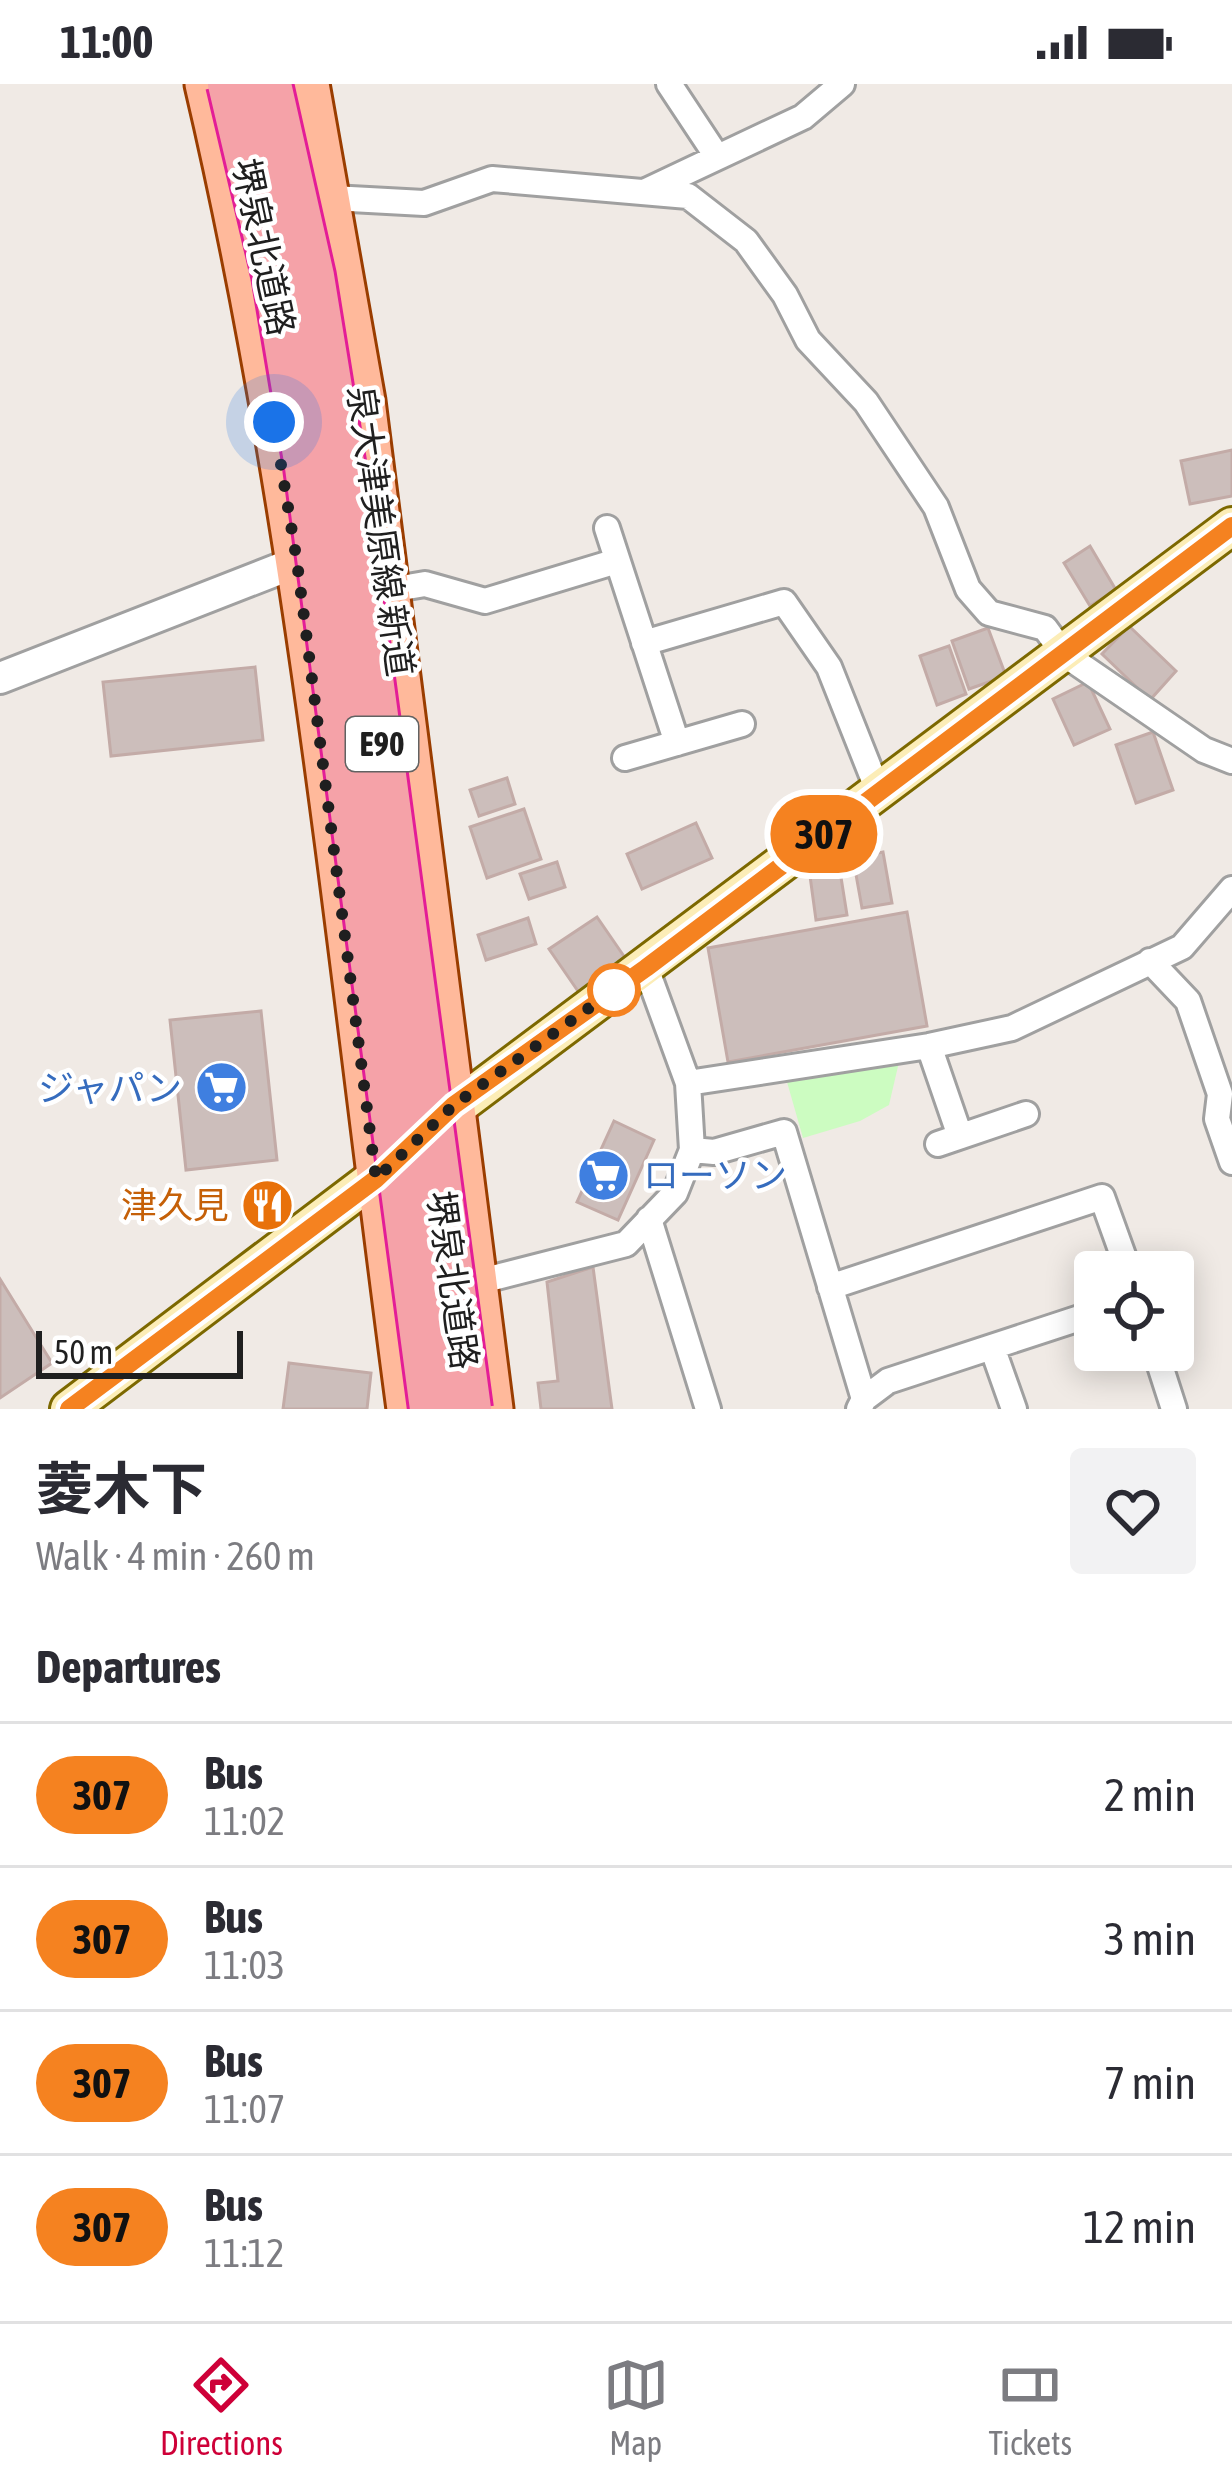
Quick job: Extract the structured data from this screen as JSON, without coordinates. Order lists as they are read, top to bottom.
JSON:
{
  "streets": {
    "highway": ["堺泉北道路", "E90"],
    "main road": ["泉大津美原線 新道"]
  },
  "places": {
    "supermarket": ["ジャパン", "ローソン"],
    "restaurant": ["津久見"]
  },
  "lines": ["bus line 307"],
  "scale_bar": "50 m",
  "page": {
    "status": "11:00",
    "on_map": "307",
    "scale": "50 m",
    "heading": [
      ["菱木下", "Walk · 4 min · 260 m"],
      "Departures"
    ],
    "list": [
      {
        "mark": "307",
        "name": "Bus",
        "note": "11:02",
        "value": "2 min"
      },
      {
        "mark": "307",
        "name": "Bus",
        "note": "11:03",
        "value": "3 min"
      },
      {
        "mark": "307",
        "name": "Bus",
        "note": "11:07",
        "value": "7 min"
      },
      {
        "mark": "307",
        "name": "Bus",
        "note": "11:12",
        "value": "12 min"
      }
    ],
    "tabs": ["Directions", "Map", "Tickets"]
  }
}
